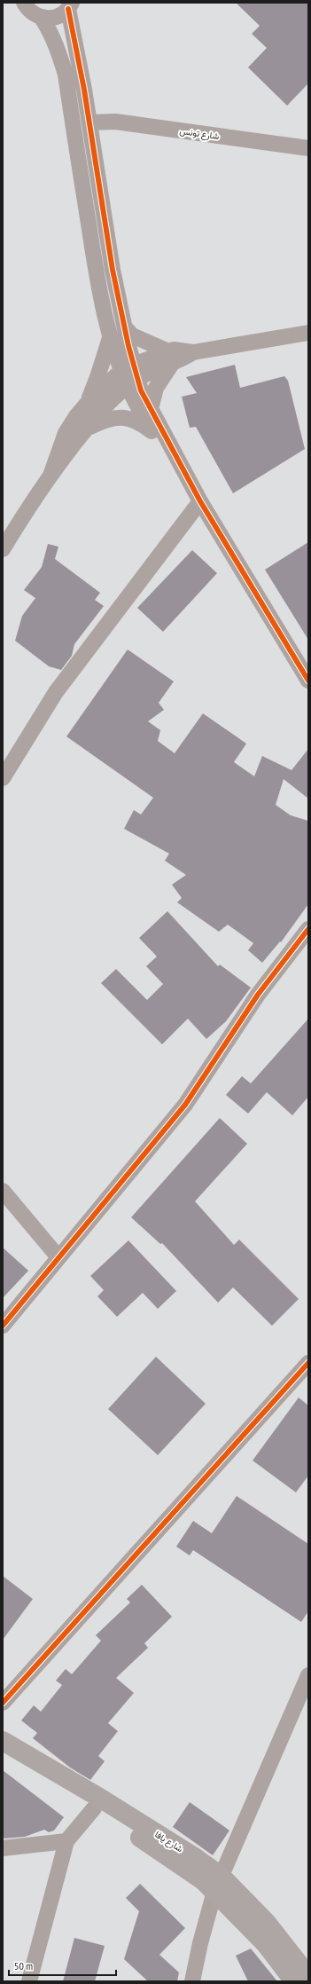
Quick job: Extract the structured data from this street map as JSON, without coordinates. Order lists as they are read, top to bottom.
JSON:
{
  "streets": {
    "main road": ["شارع يافا"],
    "street": ["شارع تونس"]
  },
  "scale_bar": "50 m"
}
